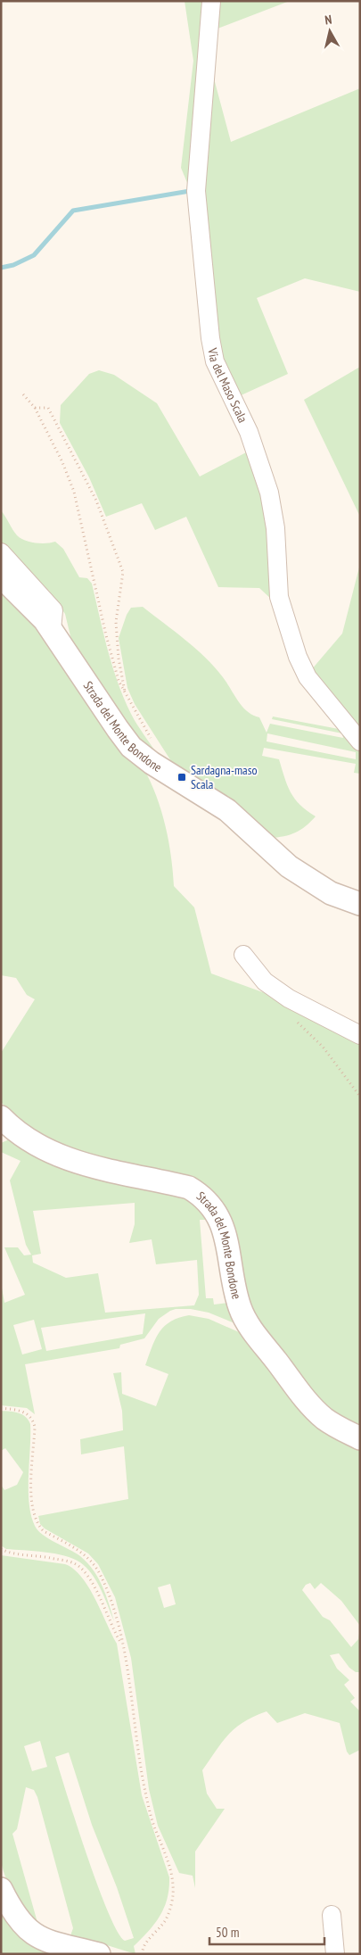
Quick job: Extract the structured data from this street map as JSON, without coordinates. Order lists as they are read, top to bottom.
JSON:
{
  "streets": {
    "street": ["Via del Maso Scala", "Strada del Monte Bondone"]
  },
  "places": {
    "transit": ["Sardagna-maso Scala"]
  },
  "scale_bar": "50 m",
  "north": "top"
}
